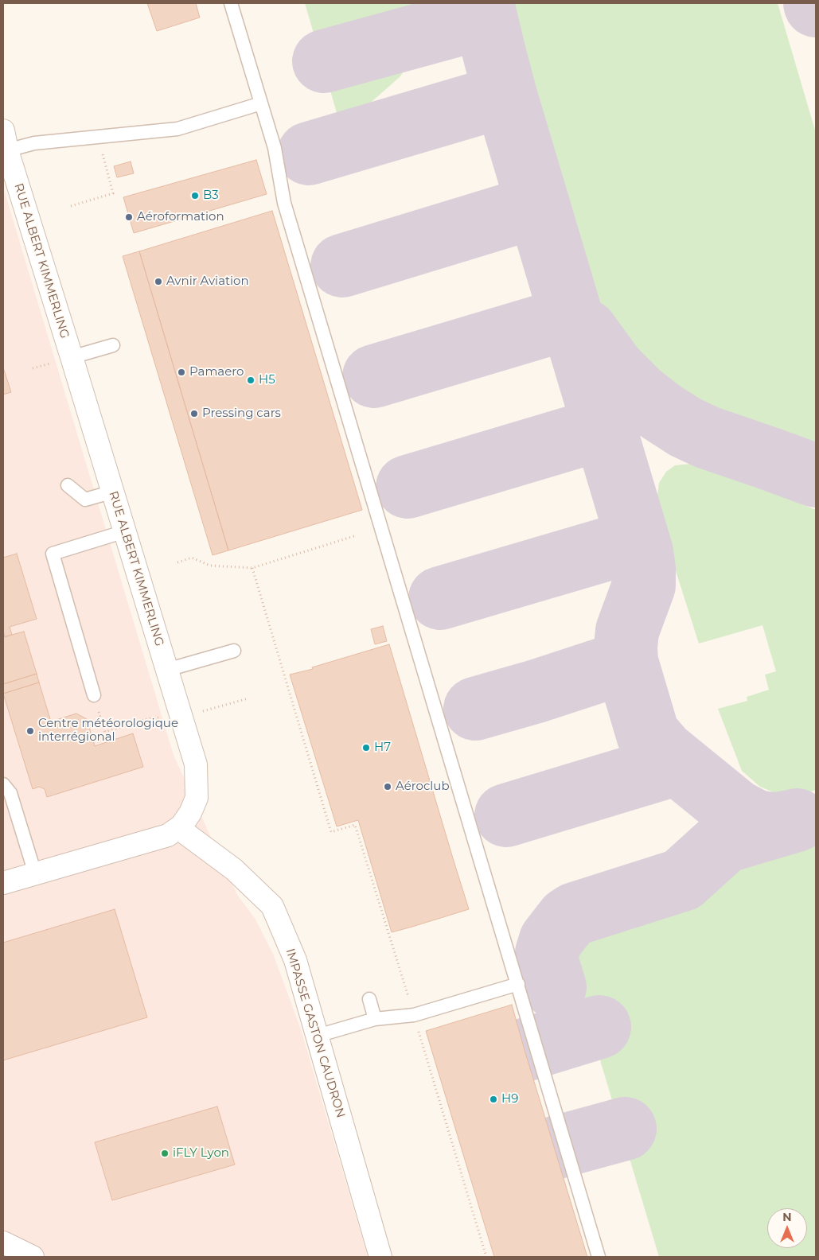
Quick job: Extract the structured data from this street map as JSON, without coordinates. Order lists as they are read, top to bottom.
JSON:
{
  "streets": {
    "street": ["RUE ALBERT KIMMERLING", "IMPASSE GASTON CAUDRON"]
  },
  "crossings": [
    ["RUE ALBERT KIMMERLING", "IMPASSE GASTON CAUDRON"]
  ],
  "places": [
    "B3",
    "Aéroformation",
    "Avnir Aviation",
    "Pamaero",
    "H5",
    "Pressing cars",
    "Centre météorologique interrégional",
    "H7",
    "Aéroclub",
    "H9",
    "iFLY Lyon"
  ],
  "north": "top"
}
